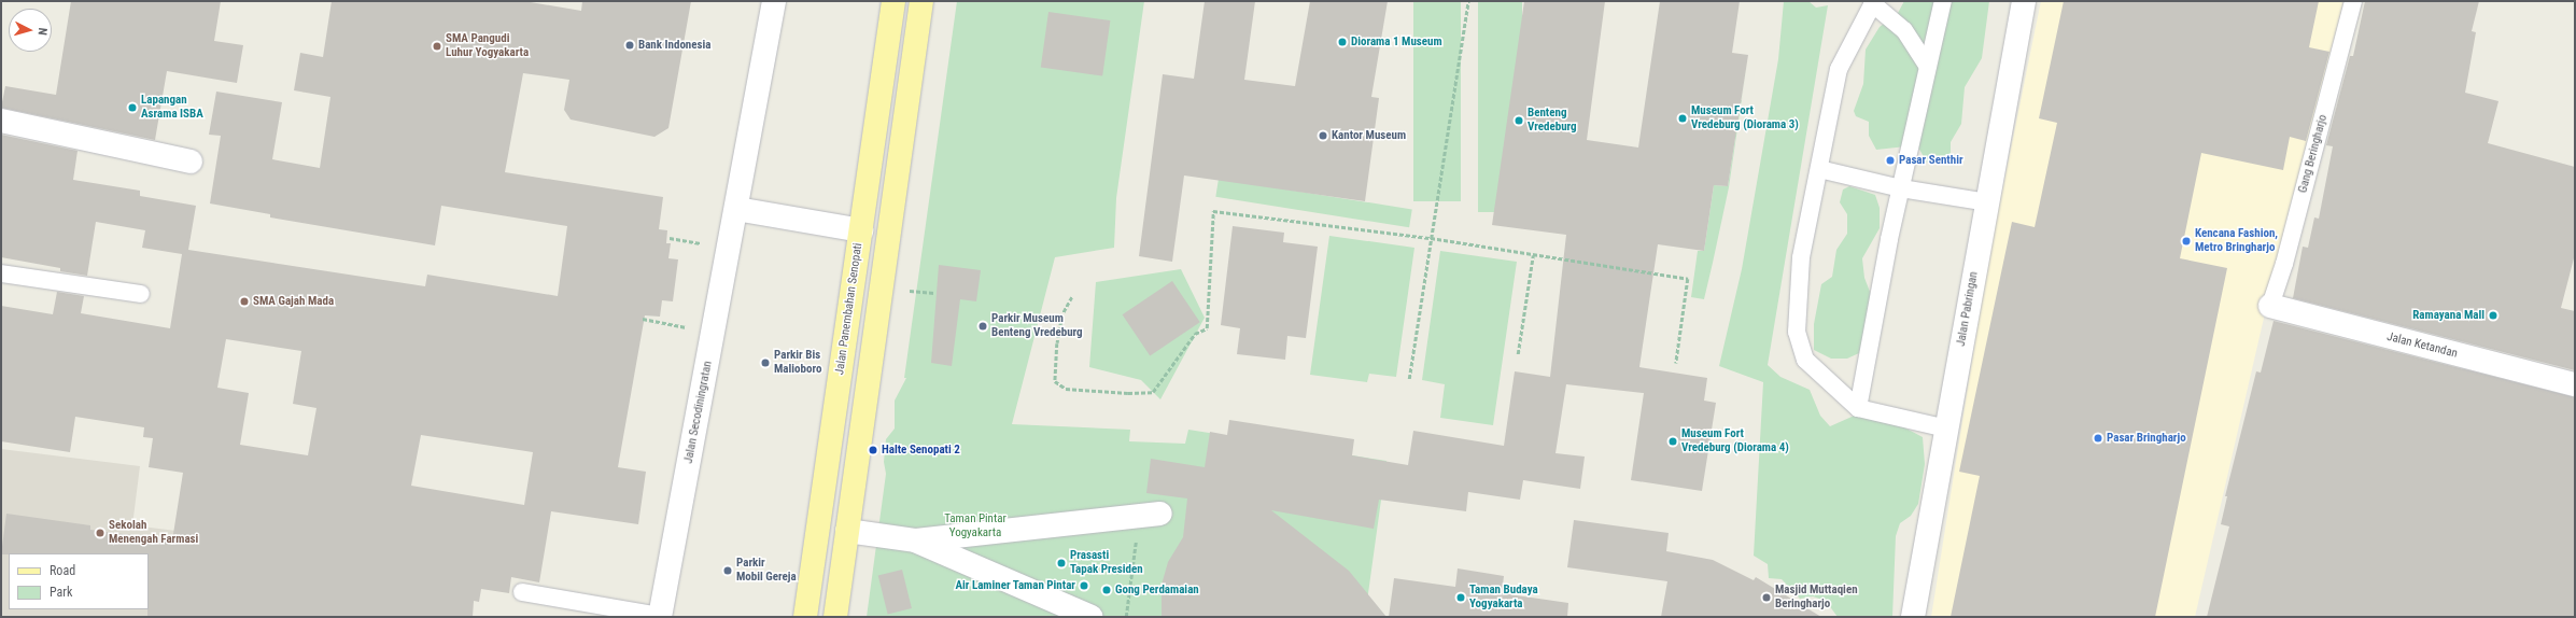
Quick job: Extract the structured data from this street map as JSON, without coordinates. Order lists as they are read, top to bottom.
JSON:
{
  "streets": {
    "main road": ["Jalan Panembahan Senopati"],
    "street": ["Jalan Pabringan", "Jalan Ketandan", "Jalan Secodiningratan"],
    "lane": ["Gang Beringharjo"]
  },
  "crossings": [
    ["Gang Beringharjo", "Jalan Ketandan"]
  ],
  "parks": ["Taman Pintar Yogyakarta"],
  "places": [
    "Diorama 1 Museum",
    "Bank Indonesia",
    "SMA Pangudi Luhur Yogyakarta",
    "Lapangan Asrama ISBA",
    "Museum Fort Vredeburg (Diorama 3)",
    "Benteng Vredeburg",
    "Kantor Museum",
    "Pasar Senthir",
    "Kencana Fashion, Metro Bringharjo",
    "SMA Gajah Mada",
    "Ramayana Mall",
    "Parkir Museum Benteng Vredeburg",
    "Parkir Bis Malioboro",
    "Pasar Bringharjo",
    "Museum Fort Vredeburg (Diorama 4)",
    "Halte Senopati 2",
    "Sekolah Menengah Farmasi",
    "Prasasti Tapak Presiden",
    "Parkir Mobil Gereja",
    "Air Laminer Taman Pintar",
    "Gong Perdamaian",
    "Taman Budaya Yogyakarta",
    "Masjid Muttaqien Beringharjo"
  ],
  "legend": ["Road", "Park"],
  "north": "right"
}
